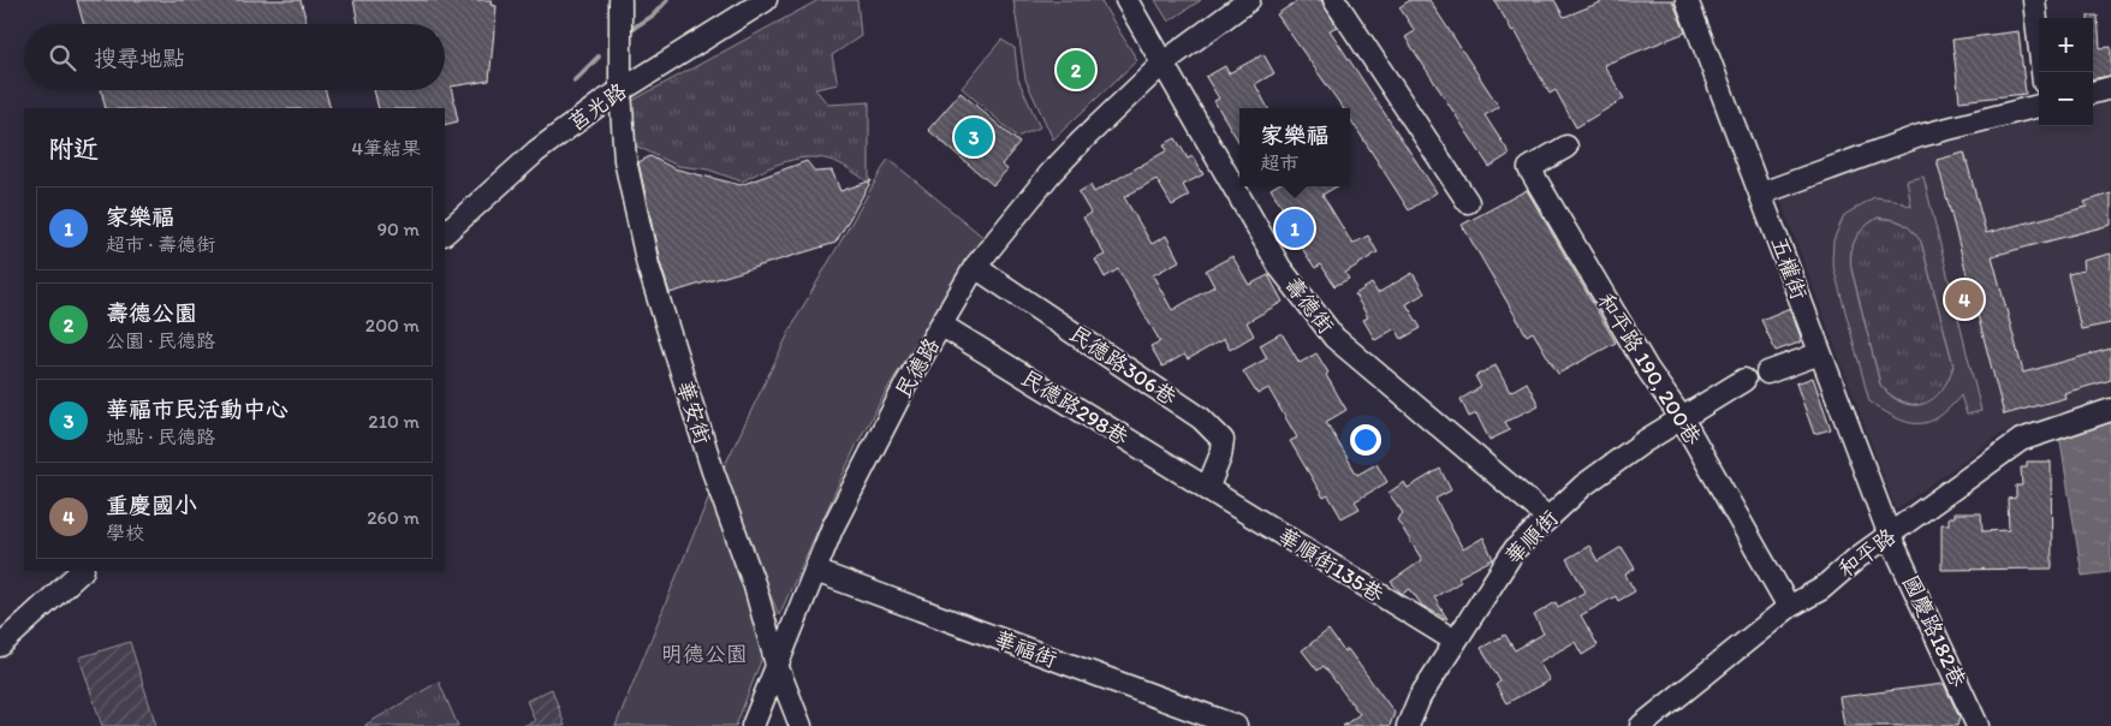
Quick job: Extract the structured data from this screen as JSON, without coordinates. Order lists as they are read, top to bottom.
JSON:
{
  "streets": {
    "street": [
      "莒光路",
      "五權街",
      "壽德街",
      "民德路306巷",
      "民德路",
      "和平路 190, 200巷",
      "民德路298巷",
      "華安街",
      "華順街",
      "和平路",
      "華順街135巷",
      "國慶路182巷",
      "華福街"
    ]
  },
  "crossings": [
    ["莒光路", "華安街"],
    ["五權街", "和平路"],
    ["五權街", "國慶路182巷"],
    ["壽德街", "民德路"],
    ["壽德街", "華順街"],
    ["民德路306巷", "民德路"],
    ["民德路306巷", "民德路298巷"],
    ["民德路306巷", "華順街135巷"],
    ["民德路", "民德路298巷"],
    ["民德路", "華安街"],
    ["民德路", "華福街"],
    ["和平路 190, 200巷", "華順街"],
    ["和平路 190, 200巷", "和平路"],
    ["民德路298巷", "華順街135巷"],
    ["華順街", "華順街135巷"],
    ["和平路", "國慶路182巷"]
  ],
  "parks": ["明德公園"],
  "page": {
    "map_buttons": ["+", "−"],
    "search": "搜尋地點",
    "pins": [
      "2",
      "3",
      "1",
      "4"
    ],
    "popup": ["家樂福", "超市"],
    "heading": ["附近", "4筆結果"],
    "list": [
      {
        "mark": "1",
        "name": "家樂福",
        "note": "超市 · 壽德街",
        "value": "90 m"
      },
      {
        "mark": "2",
        "name": "壽德公園",
        "note": "公園 · 民德路",
        "value": "200 m"
      },
      {
        "mark": "3",
        "name": "華福市民活動中心",
        "note": "地點 · 民德路",
        "value": "210 m"
      },
      {
        "mark": "4",
        "name": "重慶國小",
        "note": "學校",
        "value": "260 m"
      }
    ]
  }
}
